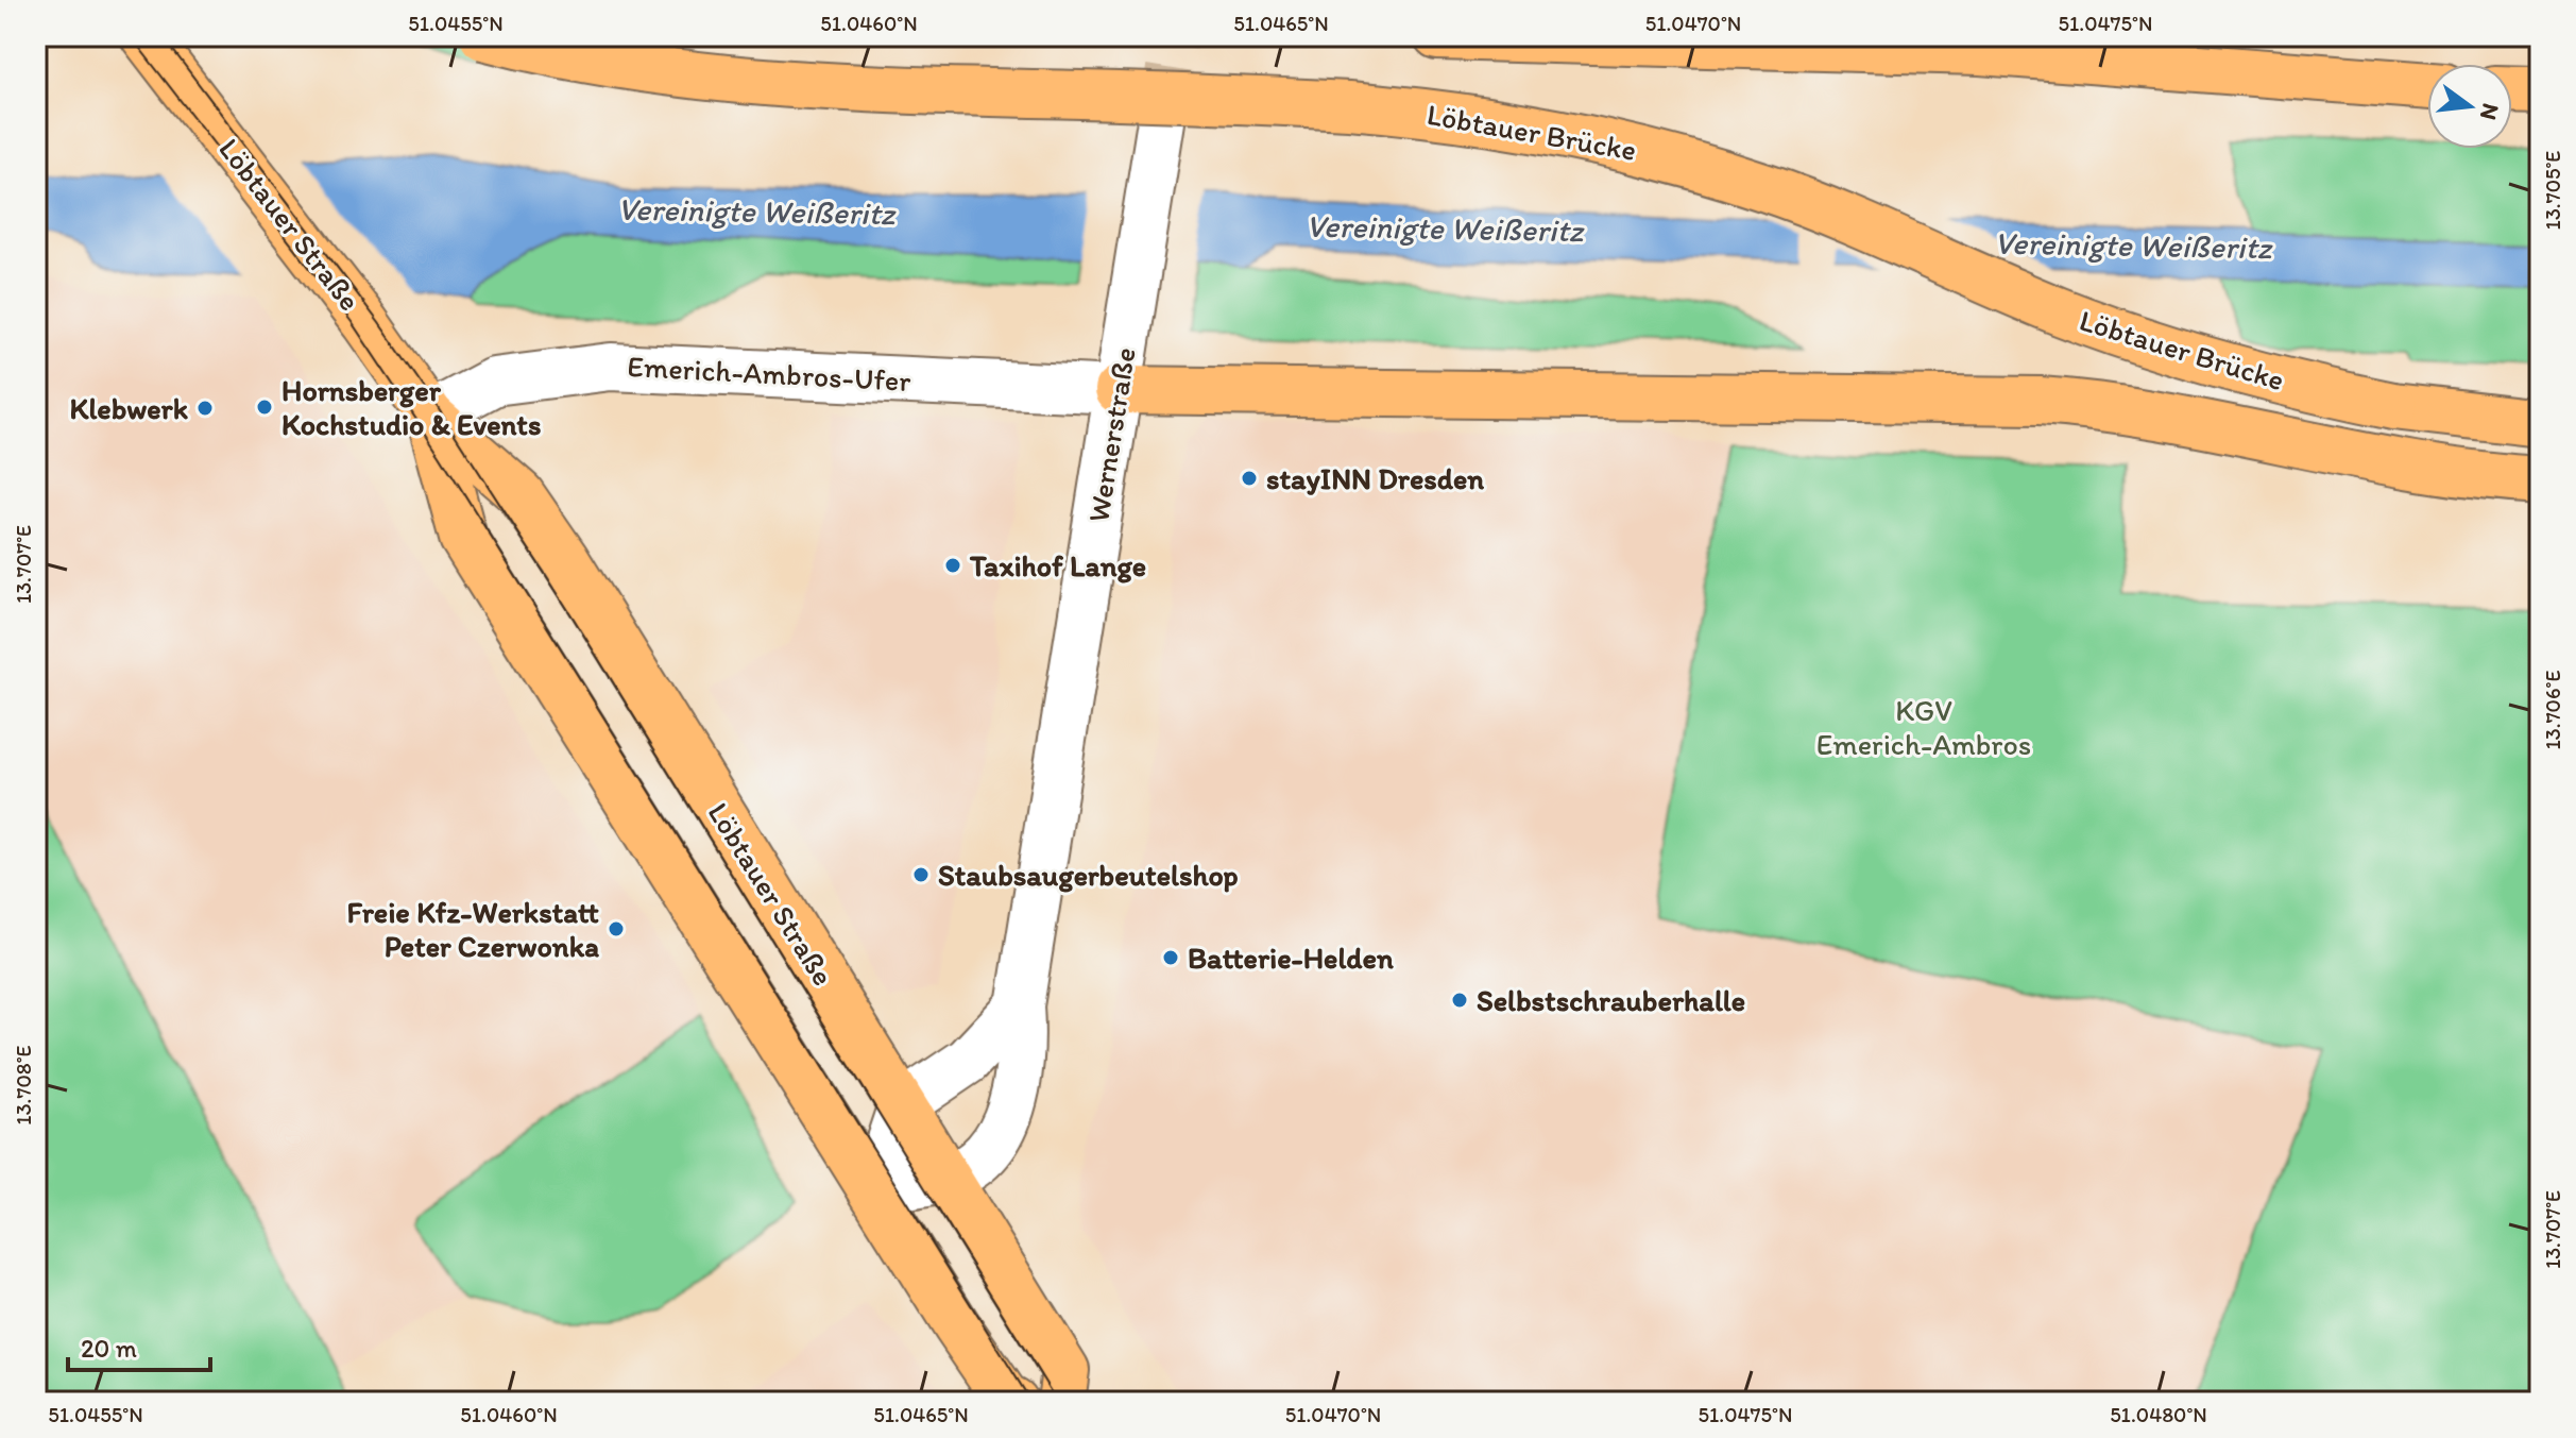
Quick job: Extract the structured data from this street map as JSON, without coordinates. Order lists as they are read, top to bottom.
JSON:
{
  "streets": {
    "main road": ["Löbtauer Brücke", "Löbtauer Straße"],
    "street": ["Emerich-Ambros-Ufer", "Wernerstraße"]
  },
  "crossings": [
    ["Löbtauer Straße", "Emerich-Ambros-Ufer"],
    ["Löbtauer Straße", "Wernerstraße"],
    ["Emerich-Ambros-Ufer", "Wernerstraße"]
  ],
  "water": ["Vereinigte Weißeritz"],
  "parks": ["KGV Emerich-Ambros"],
  "places": [
    "Hornsberger Kochstudio & Events",
    "Klebwerk",
    "stayINN Dresden",
    "Taxihof Lange",
    "Staubsaugerbeutelshop",
    "Freie Kfz-Werkstatt Peter Czerwonka",
    "Batterie-Helden",
    "Selbstschrauberhalle"
  ],
  "scale_bar": "20 m",
  "north": "right",
  "coordinates": [
    "51.0455°N",
    "51.0460°N",
    "51.0465°N",
    "51.0470°N",
    "51.0475°N",
    "13.705°E",
    "13.707°E",
    "13.706°E",
    "13.708°E",
    "51.0480°N"
  ]
}
